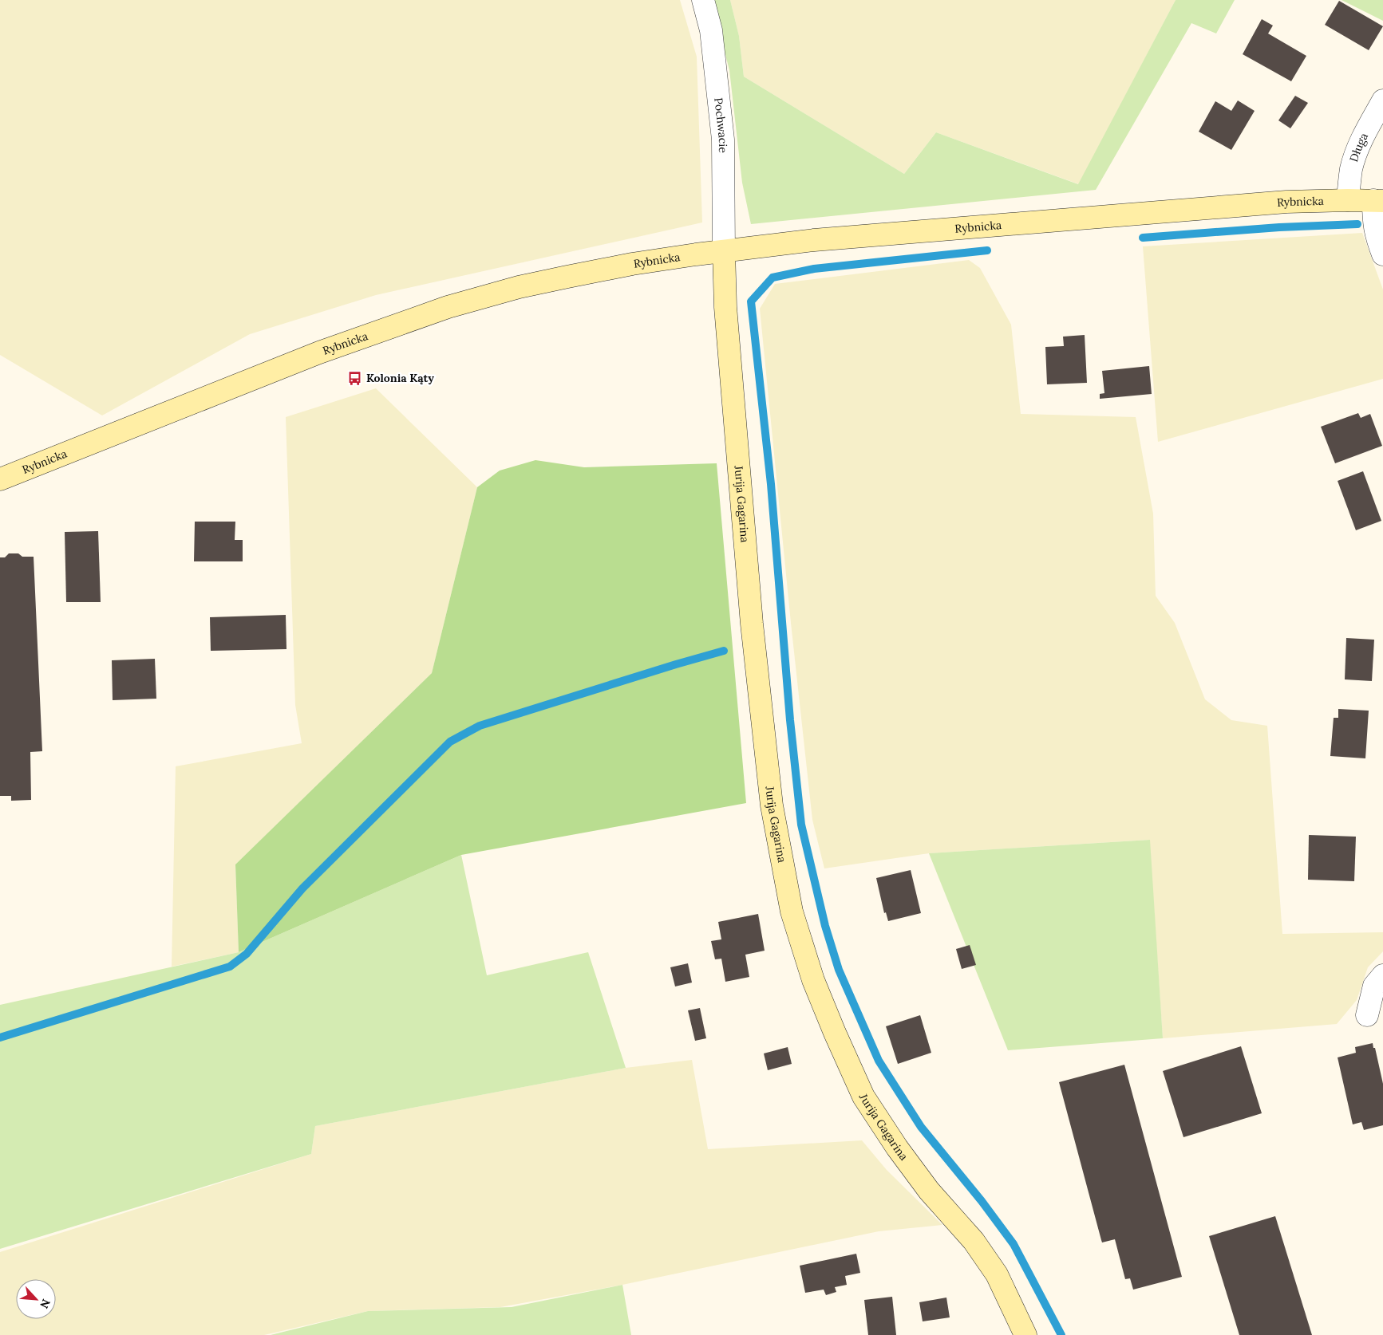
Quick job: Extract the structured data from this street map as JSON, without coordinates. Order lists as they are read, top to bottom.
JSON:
{
  "streets": {
    "street": [
      "Pochwacie",
      "Długa",
      "Rybnicka",
      "Jurija Gagarina"
    ]
  },
  "crossings": [
    ["Pochwacie", "Rybnicka"],
    ["Pochwacie", "Jurija Gagarina"],
    ["Długa", "Rybnicka"],
    ["Rybnicka", "Jurija Gagarina"]
  ],
  "places": {
    "bus stop": ["Kolonia Kąty"]
  },
  "north": "bottom right"
}
